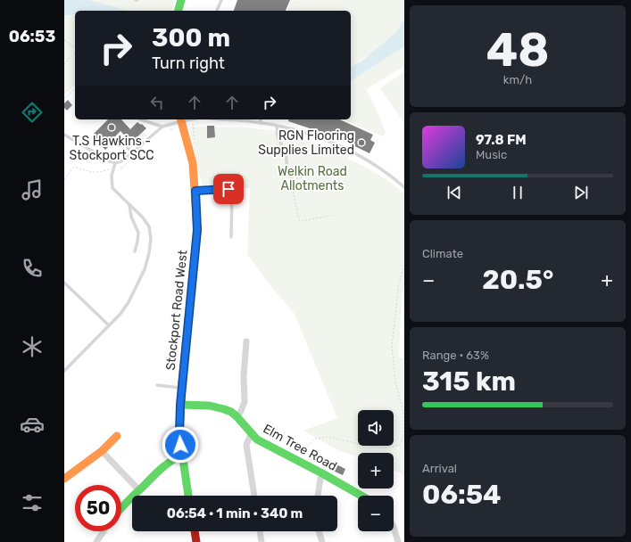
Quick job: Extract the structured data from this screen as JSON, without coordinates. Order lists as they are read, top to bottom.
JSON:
{
  "streets": {
    "main road": ["Stockport Road West", "Elm Tree Road"]
  },
  "crossings": [
    ["Stockport Road West", "Elm Tree Road"]
  ],
  "parks": ["Welkin Road Allotments"],
  "places": ["T.S Hawkins - Stockport SCC", "RGN Flooring Supplies Limited"],
  "page": {
    "tabs": "06:53",
    "tile": [
      ["48", "km/h"],
      "Climate",
      ["Range · 63%", "315 km"],
      ["Arrival", "06:54"]
    ],
    "turn": ["300 m", "Turn right"],
    "song": ["97.8 FM", "Music"],
    "heat": ["−", "20.5°", "+"],
    "map_buttons": ["+", "−"],
    "limit": "50",
    "trip": "06:54 · 1 min · 340 m"
  }
}
